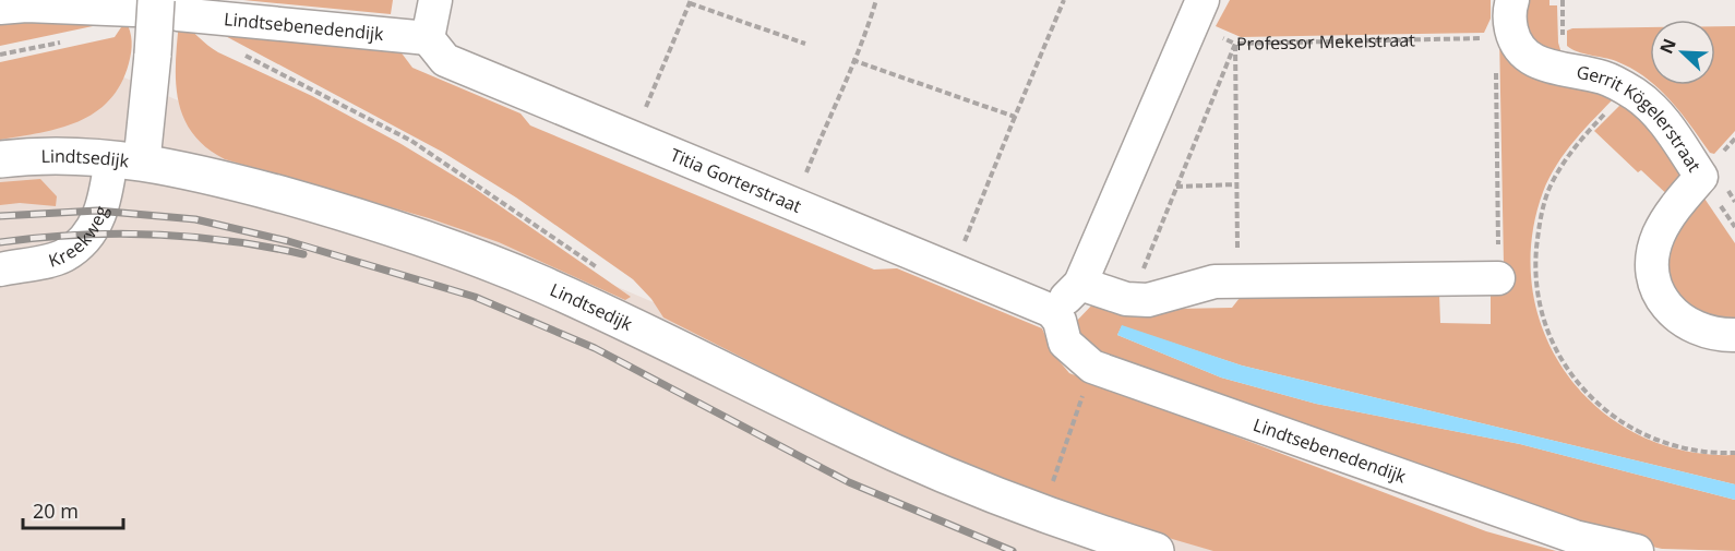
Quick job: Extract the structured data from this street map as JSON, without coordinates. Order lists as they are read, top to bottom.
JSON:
{
  "streets": {
    "main road": ["Lindtsedijk"],
    "street": [
      "Lindtsebenedendijk",
      "Gerrit Kögelerstraat",
      "Titia Gorterstraat",
      "Kreekweg"
    ],
    "path": ["Professor Mekelstraat"]
  },
  "crossings": [
    ["Lindtsebenedendijk", "Titia Gorterstraat"],
    ["Lindtsedijk", "Kreekweg"]
  ],
  "scale_bar": "20 m",
  "north": "top left"
}
